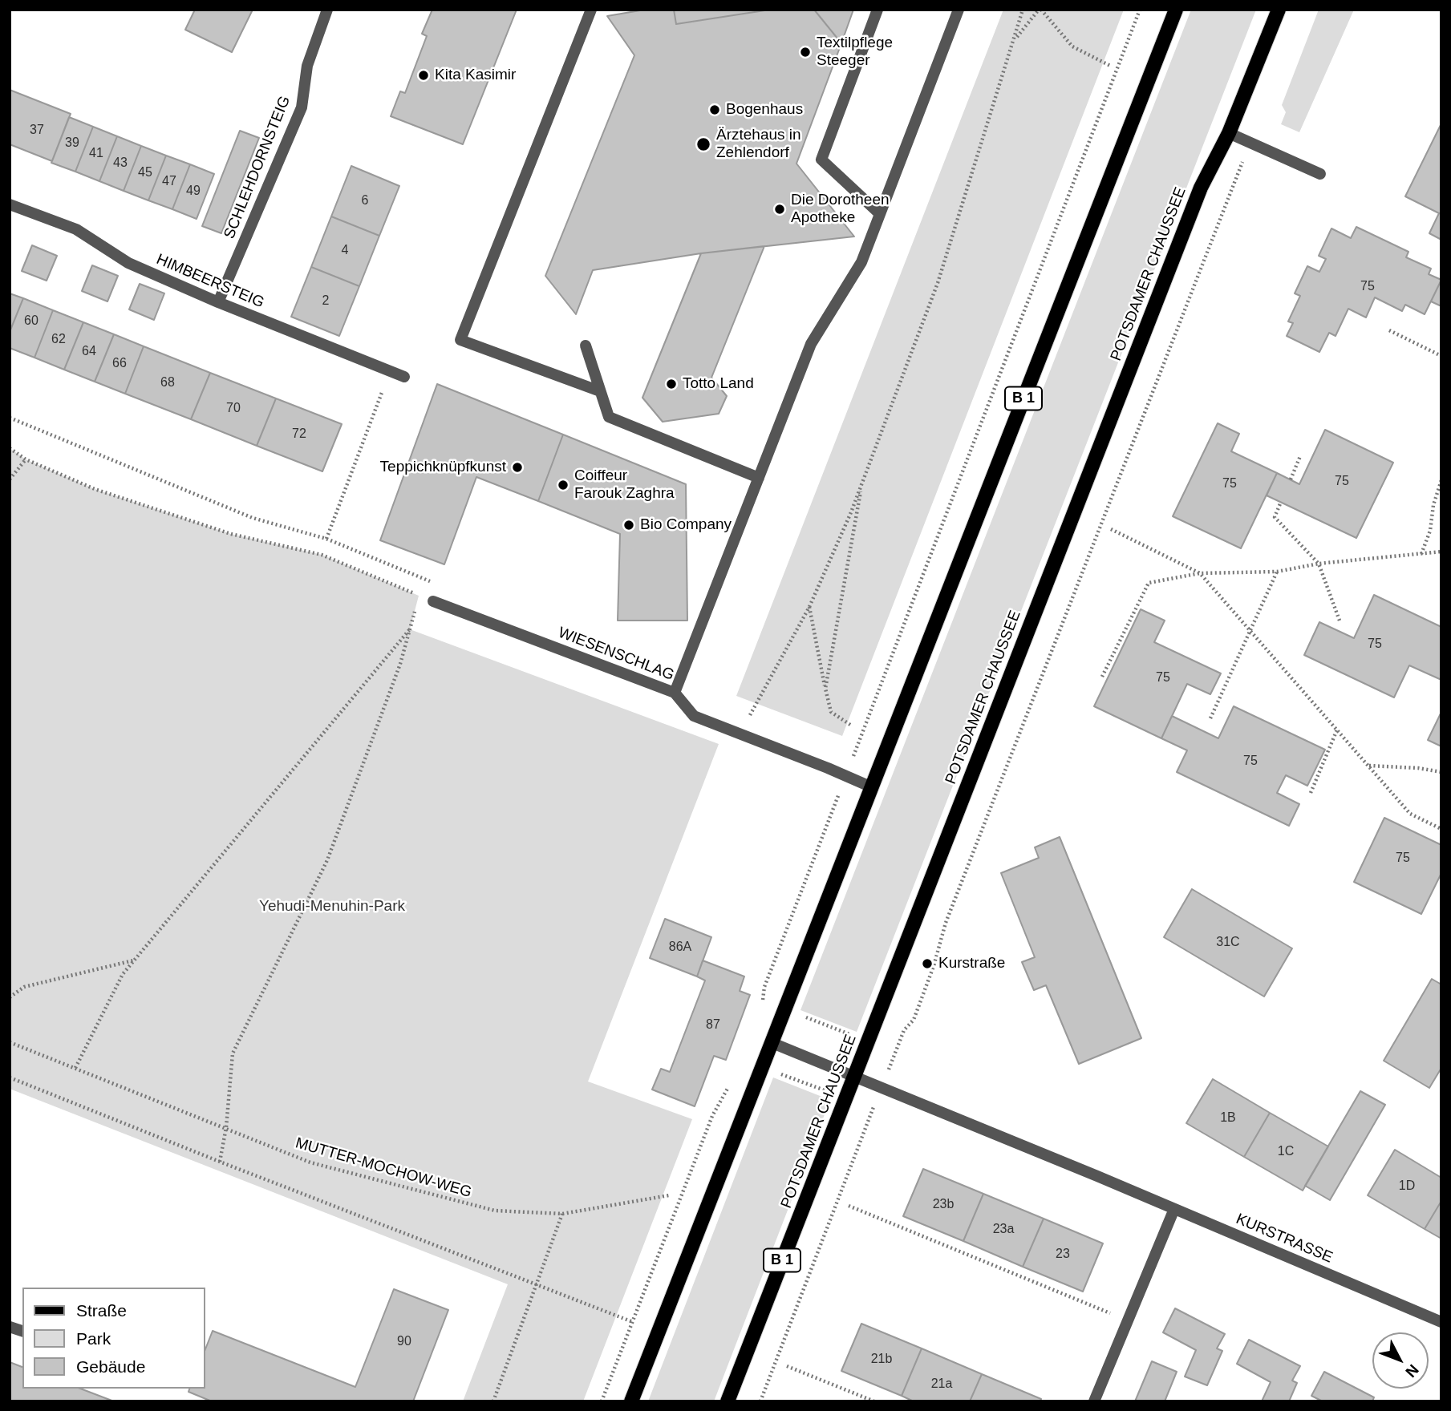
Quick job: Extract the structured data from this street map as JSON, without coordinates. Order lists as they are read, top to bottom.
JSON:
{
  "streets": {
    "main road": ["POTSDAMER CHAUSSEE", "B 1"],
    "street": [
      "SCHLEHDORNSTEIG",
      "HIMBEERSTEIG",
      "WIESENSCHLAG",
      "KURSTRASSE"
    ],
    "path": ["MUTTER-MOCHOW-WEG"]
  },
  "crossings": [
    ["SCHLEHDORNSTEIG", "HIMBEERSTEIG"],
    ["POTSDAMER CHAUSSEE", "KURSTRASSE"],
    ["B 1", "WIESENSCHLAG"],
    ["B 1", "KURSTRASSE"]
  ],
  "parks": ["Yehudi-Menuhin-Park"],
  "places": [
    "Textilpflege Steeger",
    "Kita Kasimir",
    "Bogenhaus",
    "Ärztehaus in Zehlendorf",
    "Die Dorotheen Apotheke",
    "Totto Land",
    "Teppichknüpfkunst",
    "Coiffeur Farouk Zaghra",
    "Bio Company",
    "Kurstraße"
  ],
  "house_numbers": [
    "37",
    "39",
    "41",
    "43",
    "45",
    "47",
    "49",
    "6",
    "4",
    "75",
    "2",
    "60",
    "62",
    "64",
    "66",
    "68",
    "70",
    "72",
    "75",
    "75",
    "75",
    "75",
    "75",
    "75",
    "31C",
    "86A",
    "87",
    "1B",
    "1C",
    "1D",
    "23b",
    "23a",
    "23",
    "90",
    "21b",
    "21a"
  ],
  "legend": ["Straße", "Park", "Gebäude"],
  "north": "bottom right"
}
